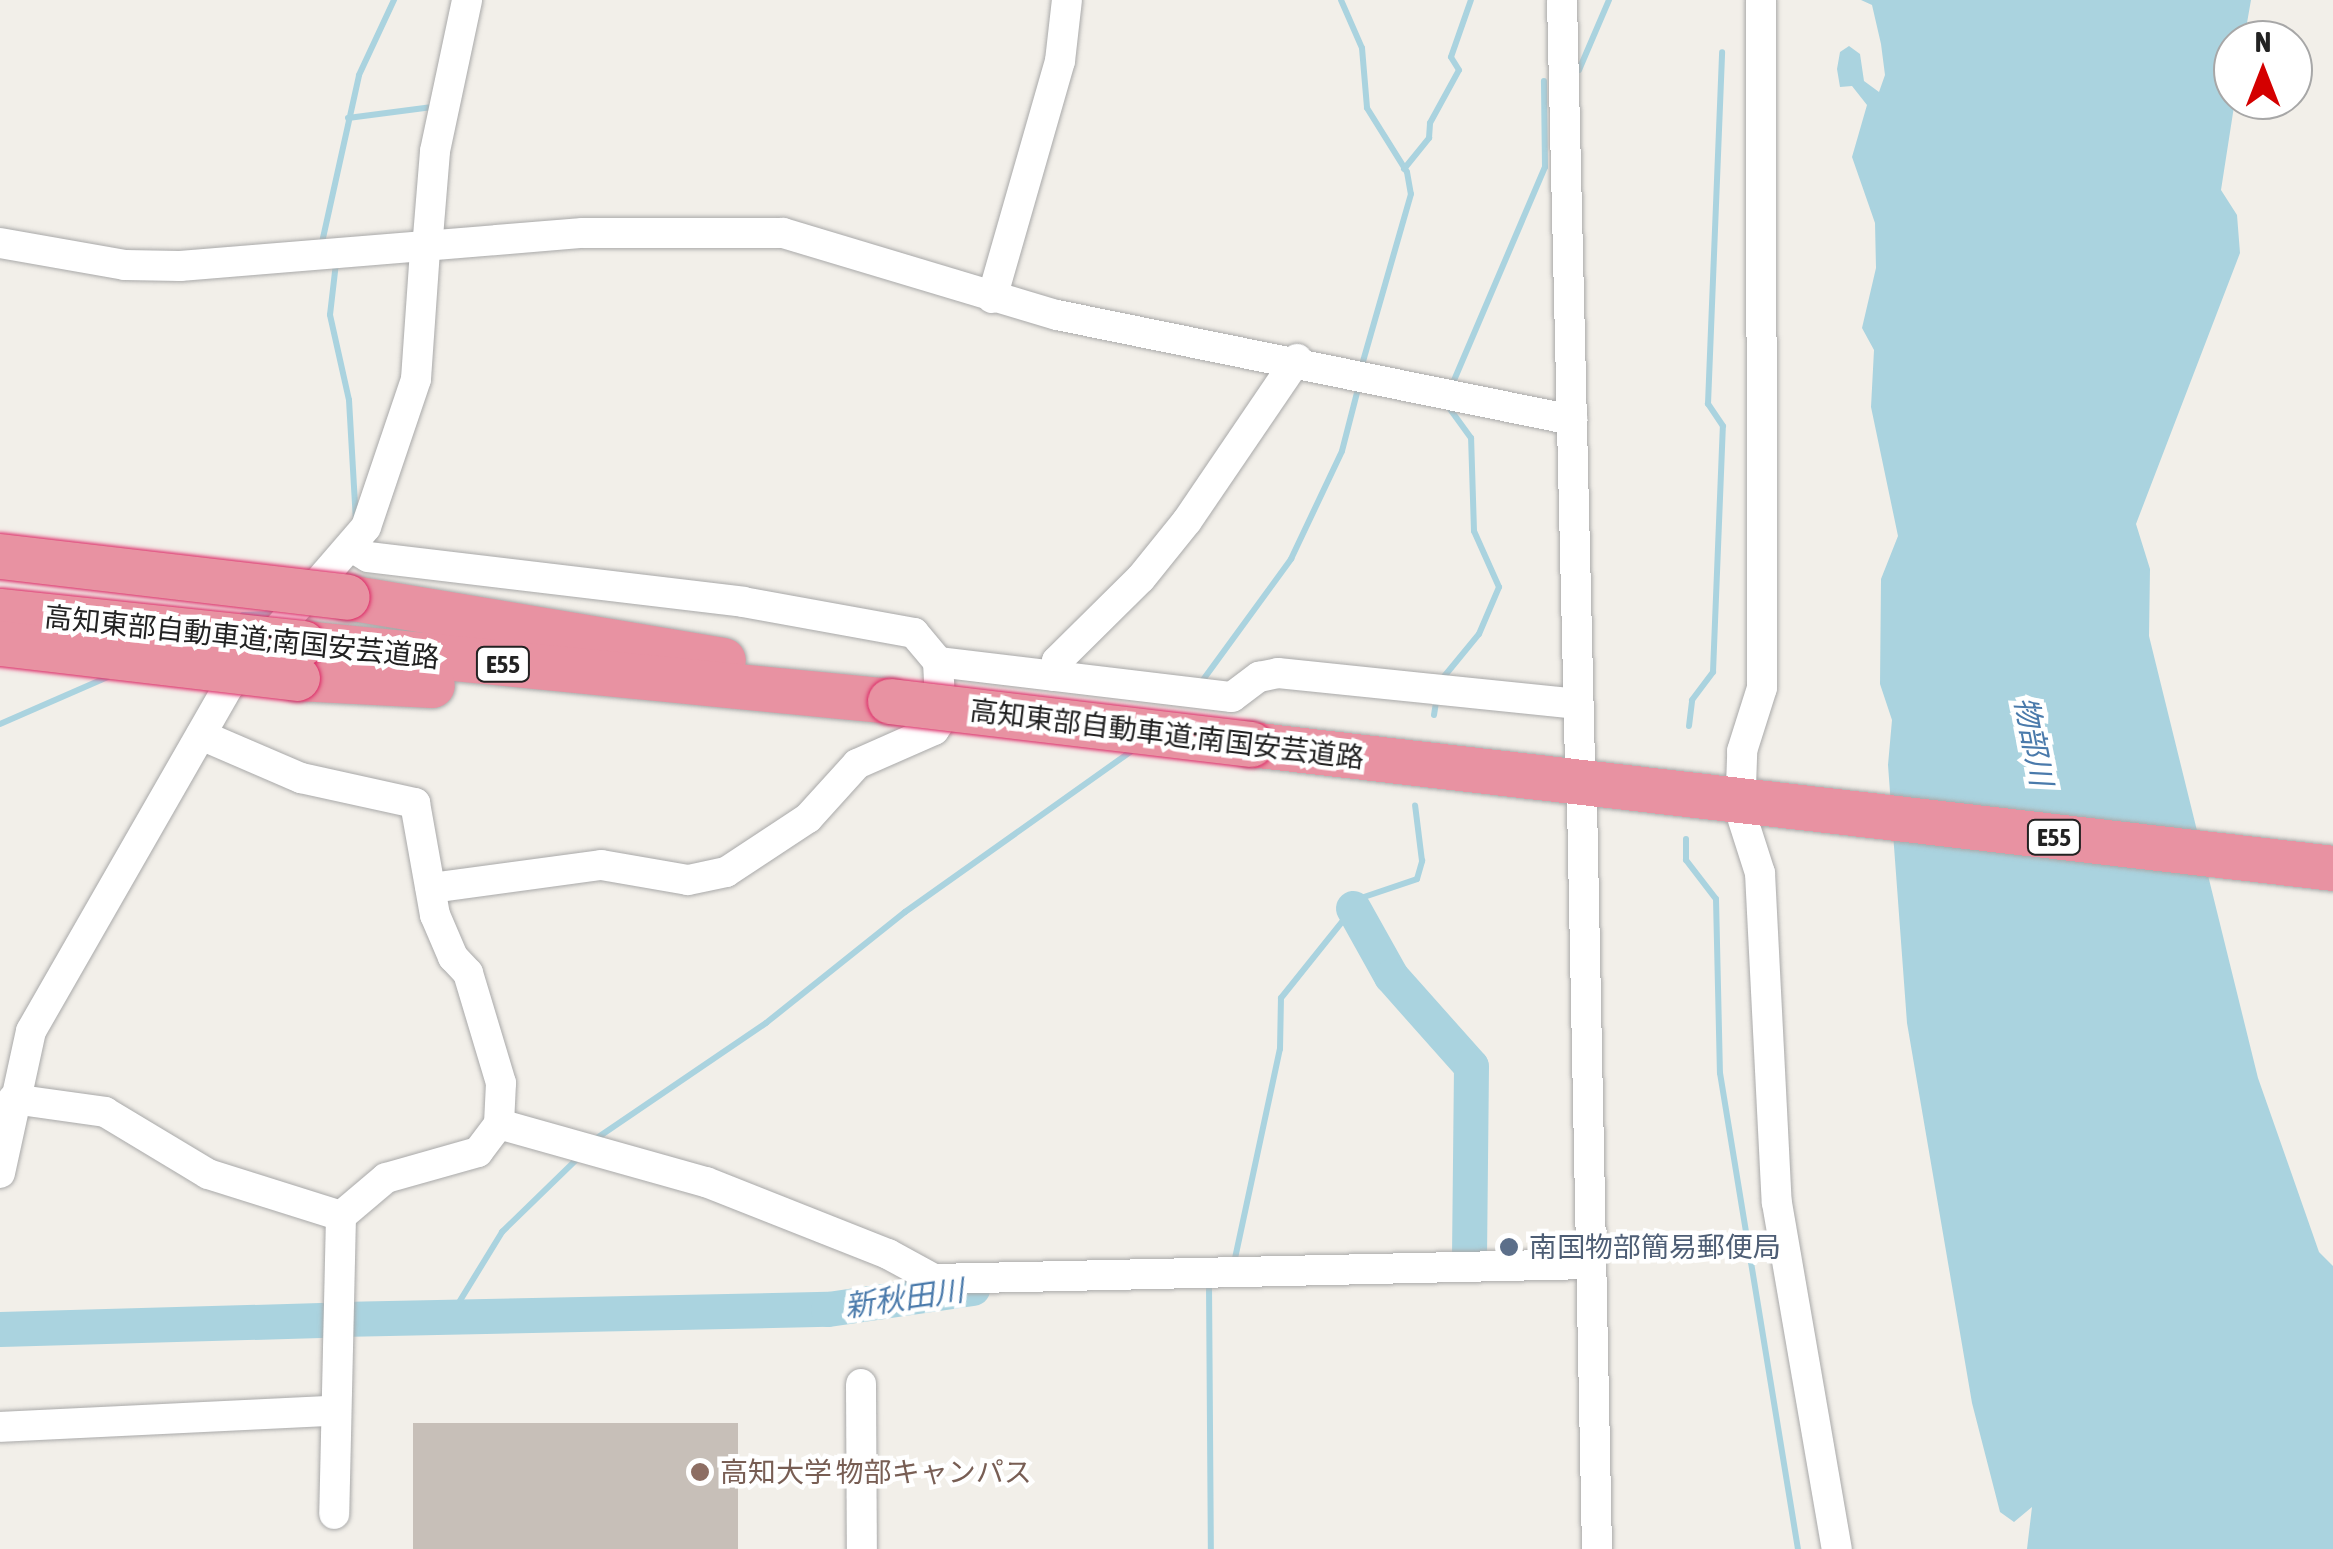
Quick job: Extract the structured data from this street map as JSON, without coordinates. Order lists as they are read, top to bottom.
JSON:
{
  "streets": {
    "highway": ["高知東部自動車道;南国安芸道路", "E55"]
  },
  "water": ["物部川", "新秋田川"],
  "places": ["南国物部簡易郵便局", "高知大学 物部キャンパス"],
  "north": "top"
}
